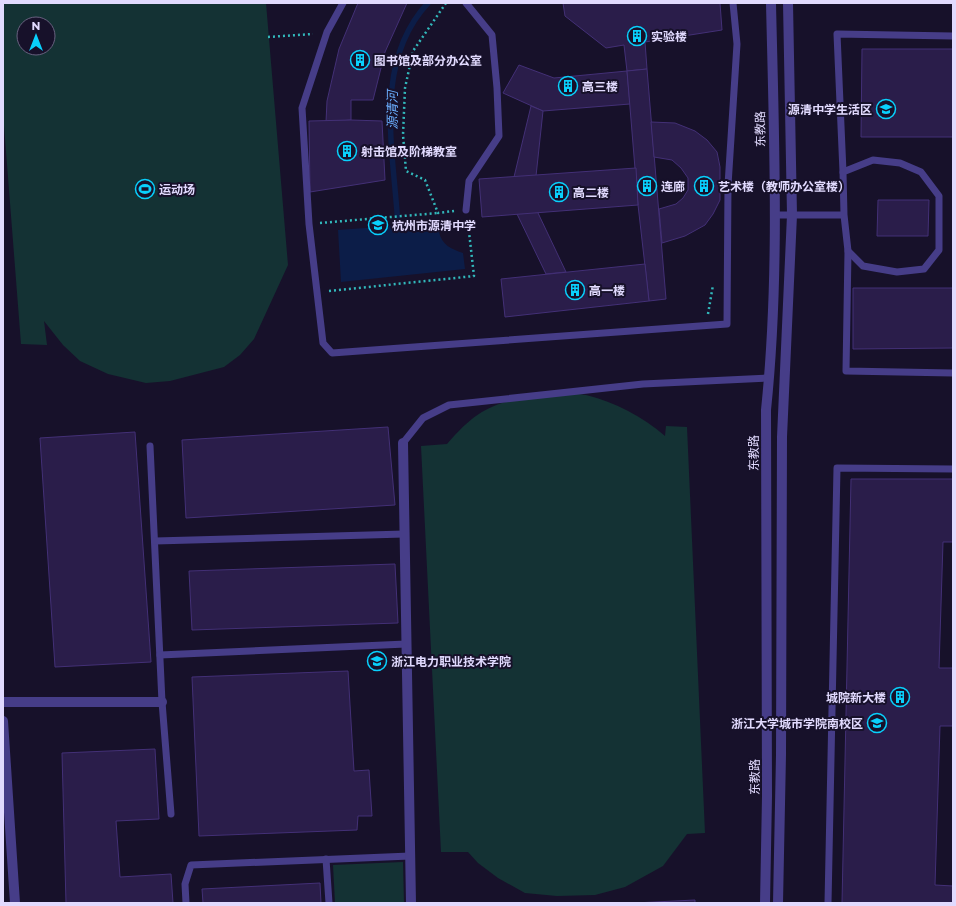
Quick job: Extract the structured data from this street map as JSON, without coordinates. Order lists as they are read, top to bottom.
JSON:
{
  "streets": {
    "street": ["东教路"]
  },
  "water": ["源清河"],
  "places": {
    "building": [
      "实验楼",
      "图书馆及部分办公室",
      "高三楼",
      "射击馆及阶梯教室",
      "连廊",
      "艺术楼（教师办公室楼）",
      "高二楼",
      "高一楼",
      "城院新大楼"
    ],
    "school or university": [
      "源清中学生活区",
      "杭州市源清中学",
      "浙江电力职业技术学院",
      "浙江大学城市学院南校区"
    ],
    "sports": ["运动场"]
  },
  "north": "top"
}
